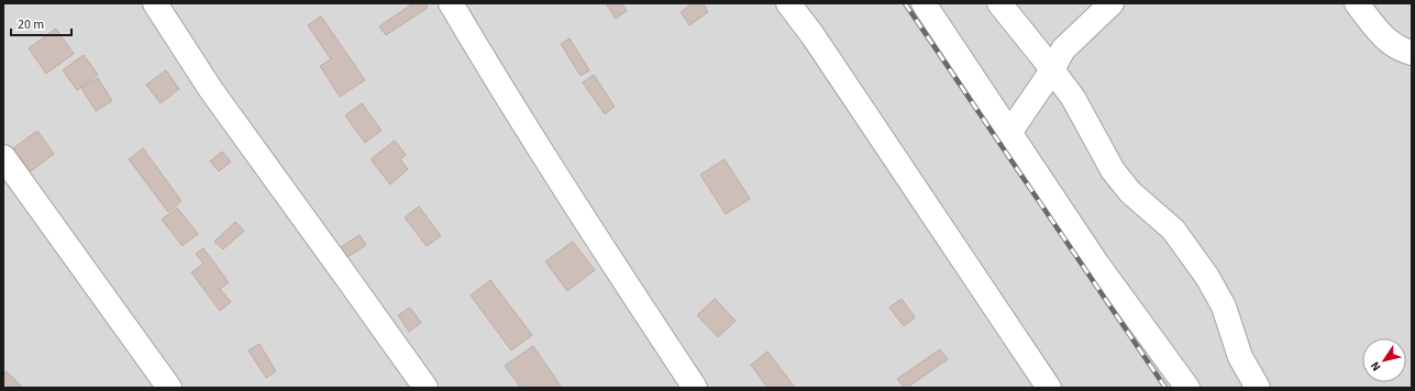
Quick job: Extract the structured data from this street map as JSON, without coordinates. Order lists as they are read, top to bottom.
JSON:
{
  "scale_bar": "20 m",
  "north": "bottom left"
}
